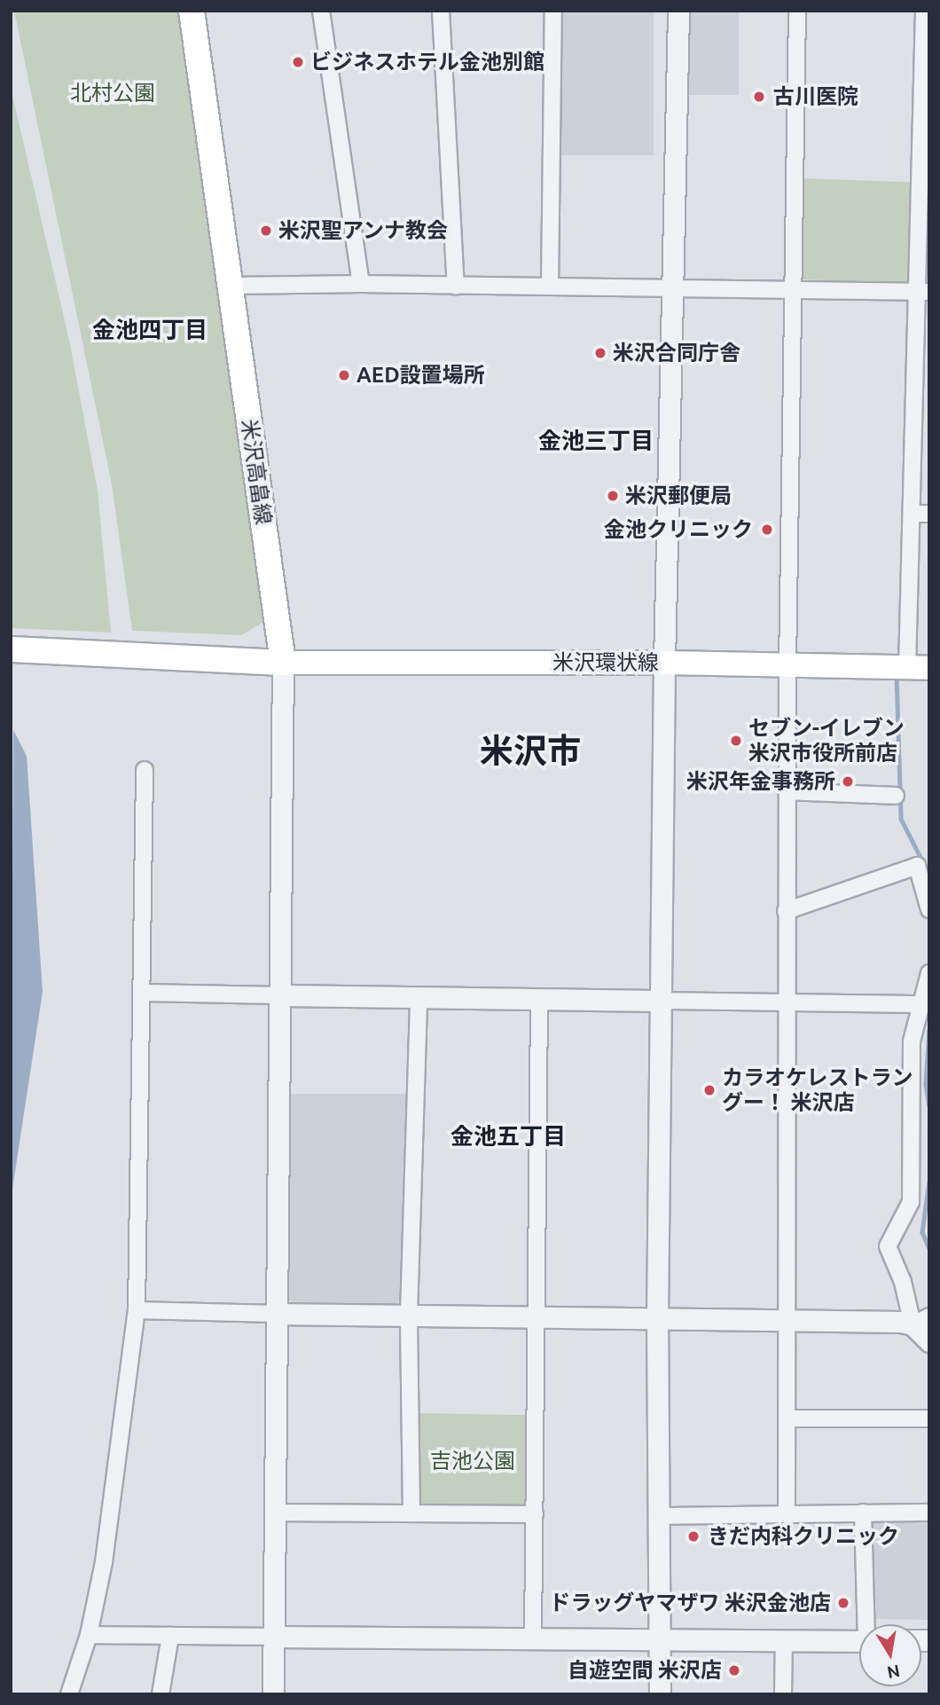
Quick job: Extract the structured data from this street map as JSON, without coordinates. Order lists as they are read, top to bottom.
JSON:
{
  "streets": {
    "main road": ["米沢高畠線", "米沢環状線"]
  },
  "crossings": [
    ["米沢高畠線", "米沢環状線"]
  ],
  "districts": [
    "金池四丁目",
    "金池三丁目",
    "米沢市",
    "金池五丁目"
  ],
  "parks": ["北村公園", "吉池公園"],
  "places": [
    "ビジネスホテル金池別館",
    "古川医院",
    "米沢聖アンナ教会",
    "米沢合同庁舎",
    "AED設置場所",
    "米沢郵便局",
    "金池クリニック",
    "セブン-イレブン 米沢市役所前店",
    "米沢年金事務所",
    "カラオケレストラン グー！ 米沢店",
    "きだ内科クリニック",
    "ドラッグヤマザワ 米沢金池店",
    "自遊空間 米沢店"
  ],
  "north": "bottom"
}
